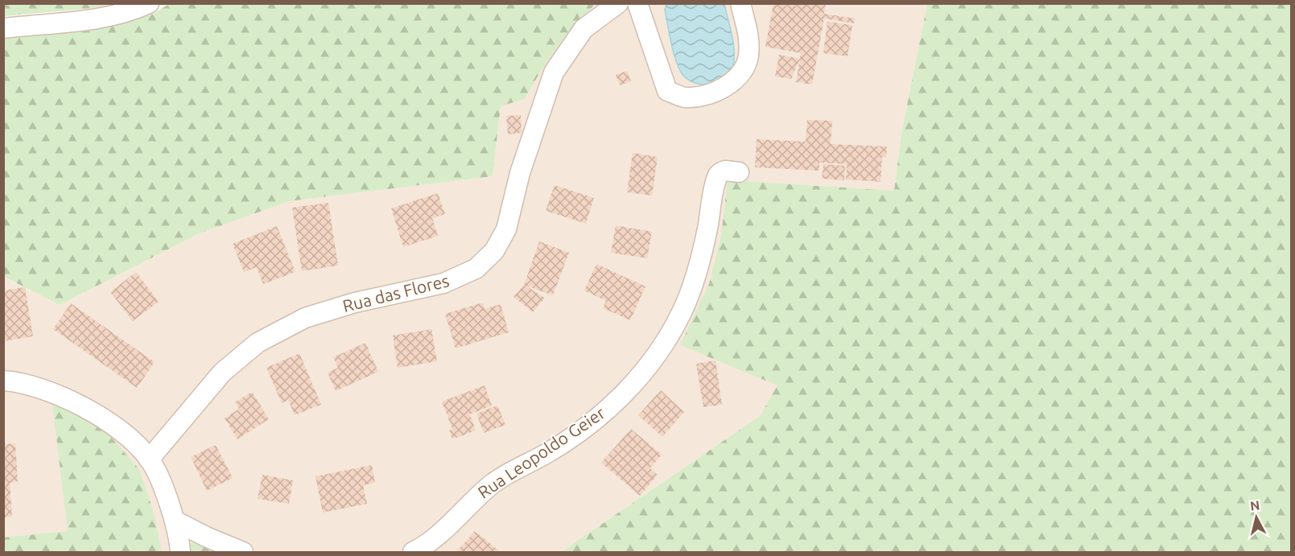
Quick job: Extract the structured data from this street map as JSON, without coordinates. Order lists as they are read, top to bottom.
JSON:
{
  "streets": {
    "street": ["Rua das Flores", "Rua Leopoldo Geier"]
  },
  "north": "top"
}
